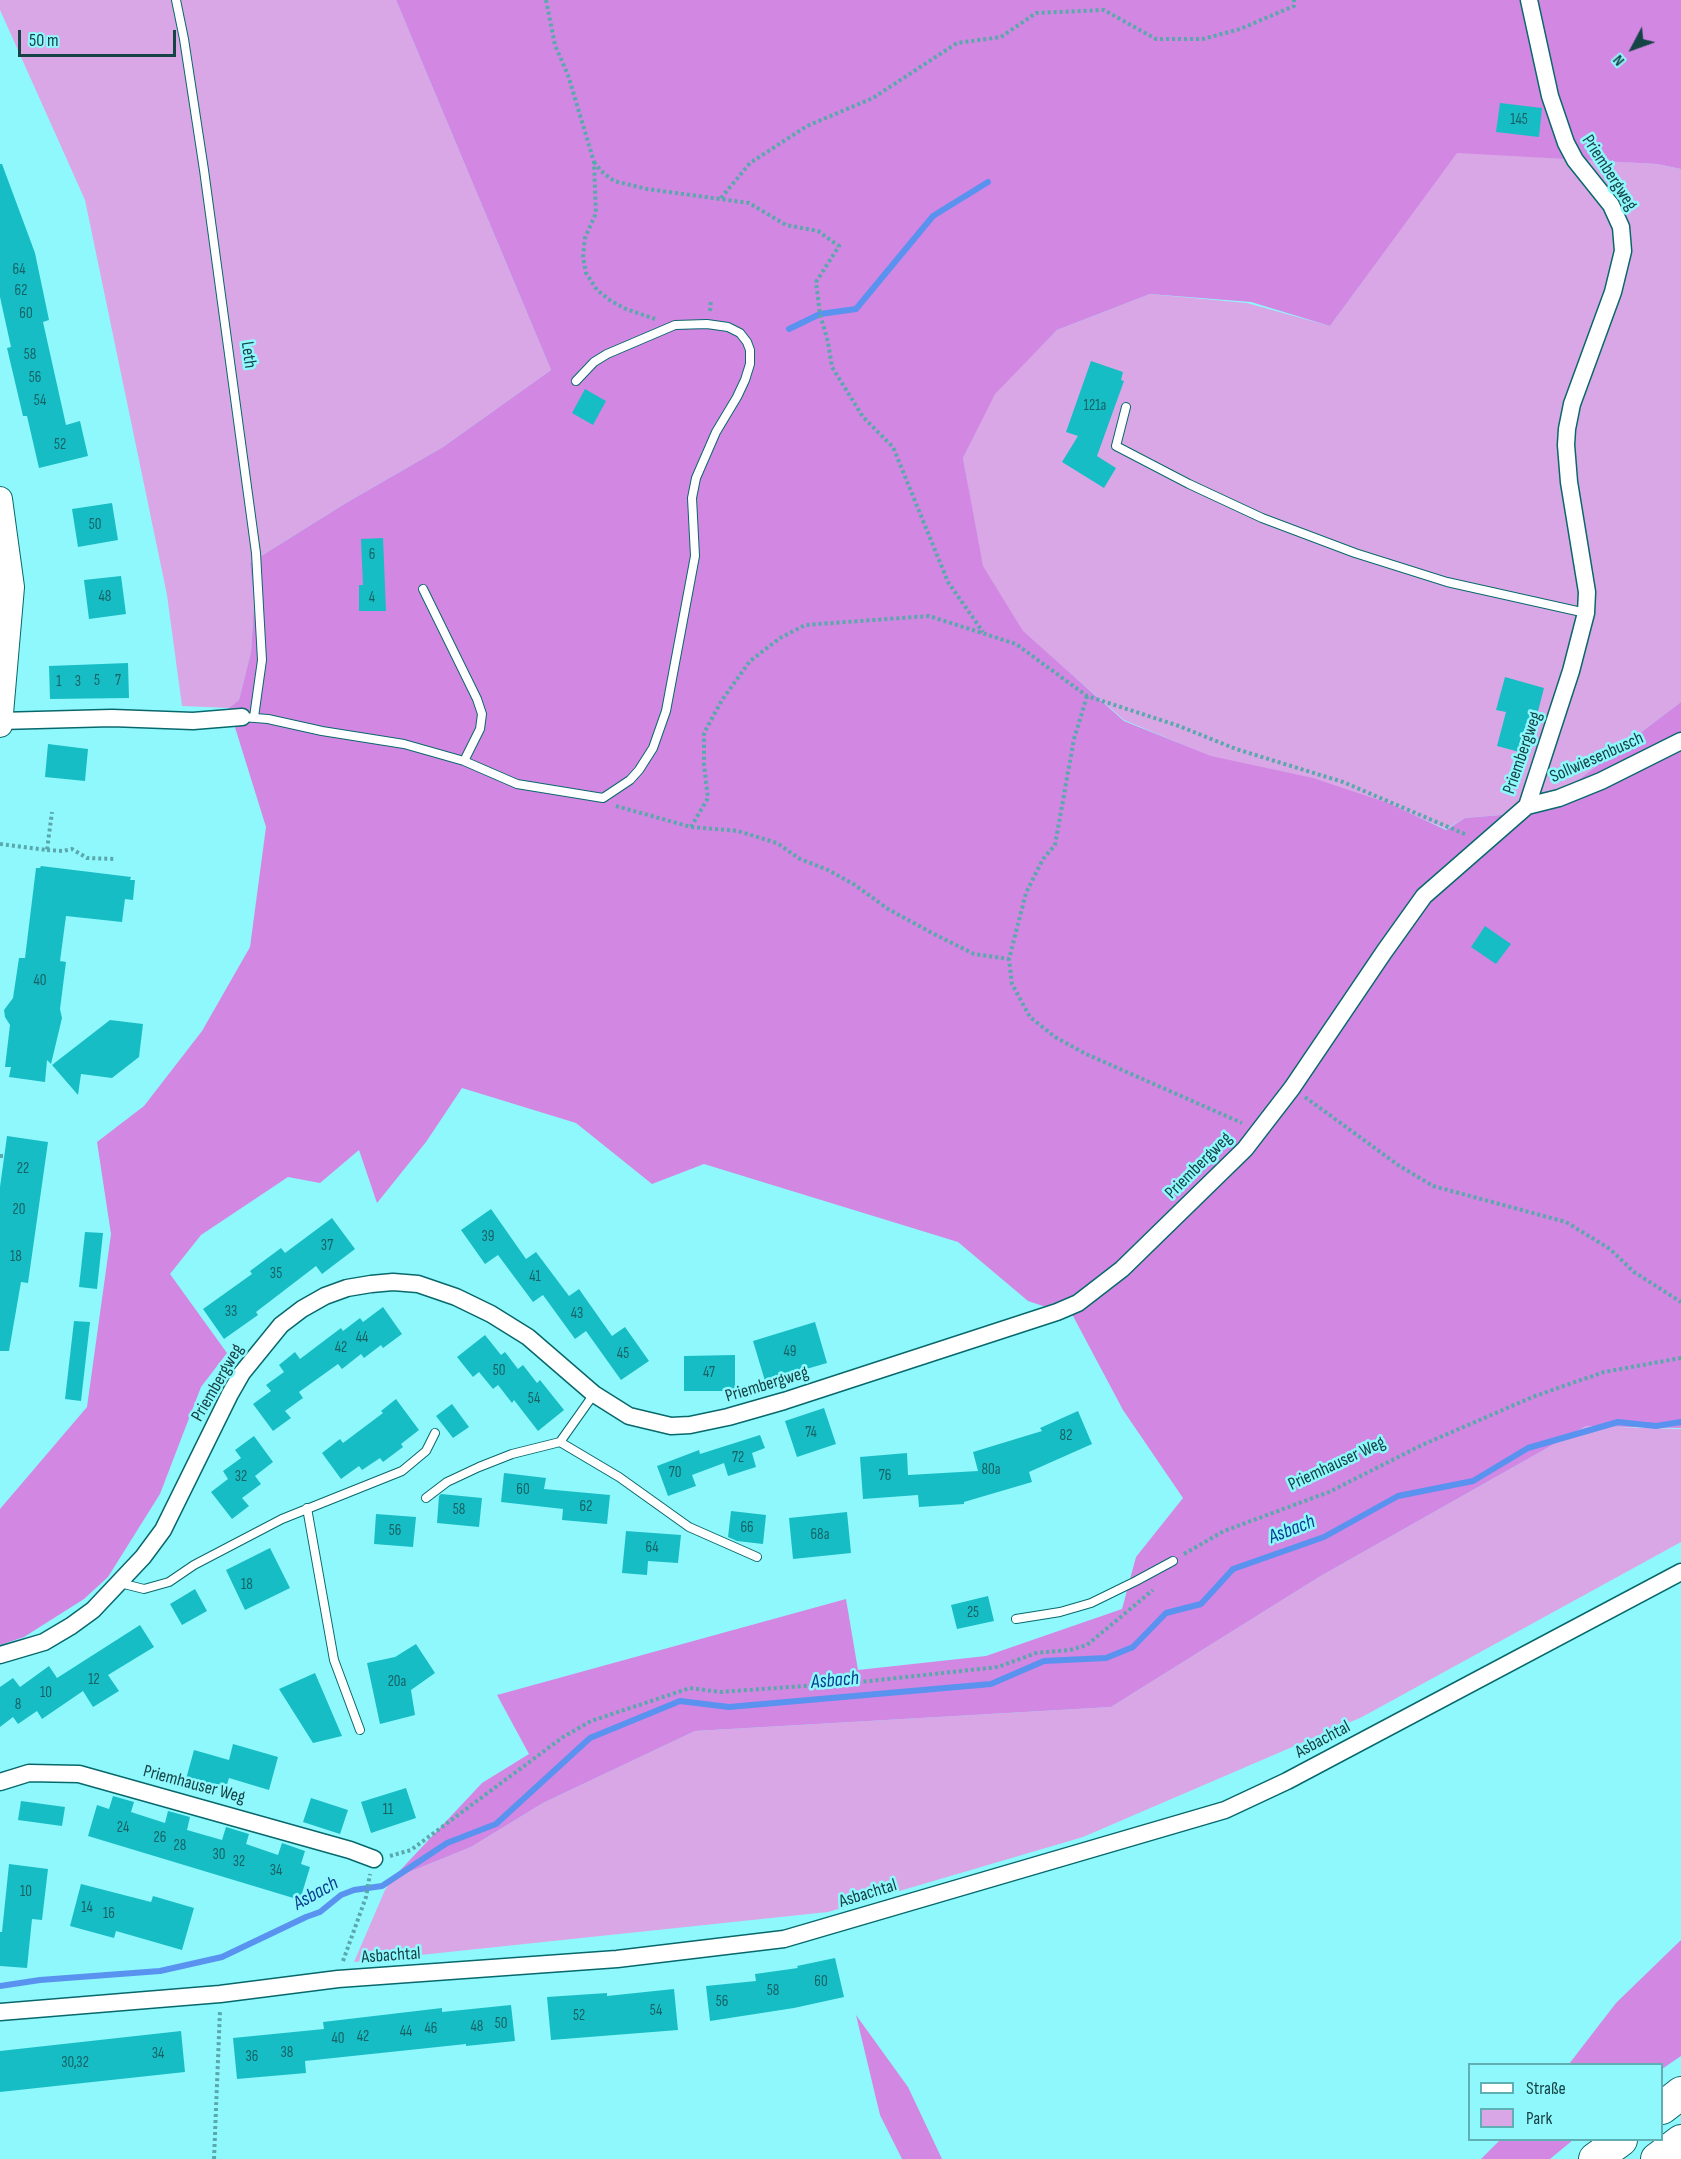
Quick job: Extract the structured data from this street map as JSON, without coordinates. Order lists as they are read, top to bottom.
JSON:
{
  "streets": {
    "street": [
      "Priembergweg",
      "Sollwiesenbusch",
      "Priemhauser Weg",
      "Asbachtal"
    ],
    "lane": ["Leth"]
  },
  "crossings": [
    ["Priembergweg", "Sollwiesenbusch"]
  ],
  "water": ["Asbach"],
  "house_numbers": [
    "145",
    "64",
    "62",
    "60",
    "58",
    "56",
    "54",
    "121a",
    "52",
    "50",
    "6",
    "48",
    "4",
    "5",
    "7",
    "1",
    "3",
    "40",
    "22",
    "20",
    "39",
    "37",
    "18",
    "35",
    "41",
    "33",
    "43",
    "44",
    "42",
    "49",
    "45",
    "50",
    "47",
    "54",
    "74",
    "82",
    "72",
    "80a",
    "70",
    "76",
    "32",
    "60",
    "62",
    "58",
    "66",
    "56",
    "68a",
    "64",
    "18",
    "25",
    "12",
    "20a",
    "10",
    "8",
    "11",
    "24",
    "26",
    "28",
    "30",
    "32",
    "34",
    "10",
    "14",
    "16",
    "60",
    "58",
    "56",
    "54",
    "52",
    "50",
    "48",
    "46",
    "44",
    "42",
    "40",
    "38",
    "34",
    "36",
    "30,32"
  ],
  "legend": ["Straße", "Park"],
  "scale_bar": "50 m",
  "north": "bottom left"
}
